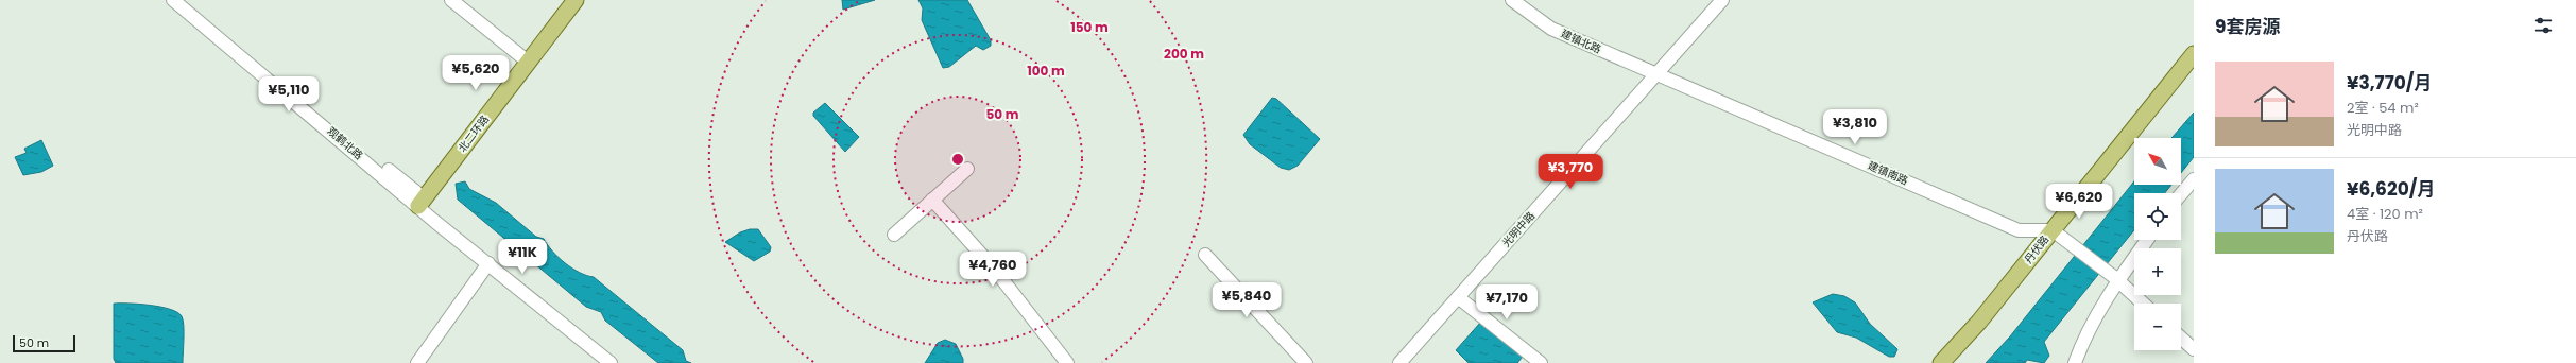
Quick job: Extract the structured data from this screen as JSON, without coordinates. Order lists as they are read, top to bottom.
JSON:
{
  "streets": {
    "main road": ["北二环路", "丹伏路"],
    "street": [
      "建镇北路",
      "观鹤北路",
      "建镇南路",
      "光明中路"
    ]
  },
  "crossings": [
    ["建镇北路", "建镇南路"],
    ["建镇北路", "光明中路"],
    ["北二环路", "观鹤北路"],
    ["建镇南路", "光明中路"],
    ["建镇南路", "丹伏路"]
  ],
  "scale_bar": "50 m",
  "north": "top left",
  "page": {
    "heading": "9套房源",
    "list": [
      {
        "name": "¥3,770/月",
        "note": "2室 · 54 m² · 光明中路"
      },
      {
        "name": "¥6,620/月",
        "note": "4室 · 120 m² · 丹伏路"
      }
    ],
    "price": [
      "¥5,620",
      "¥5,110",
      "¥3,810",
      "¥3,770",
      "¥6,620",
      "¥11K",
      "¥4,760",
      "¥5,840",
      "¥7,170"
    ],
    "map_buttons": ["+", "−"],
    "scale": "50 m"
  },
  "rings": [
    "150 m",
    "200 m",
    "100 m",
    "50 m"
  ]
}
